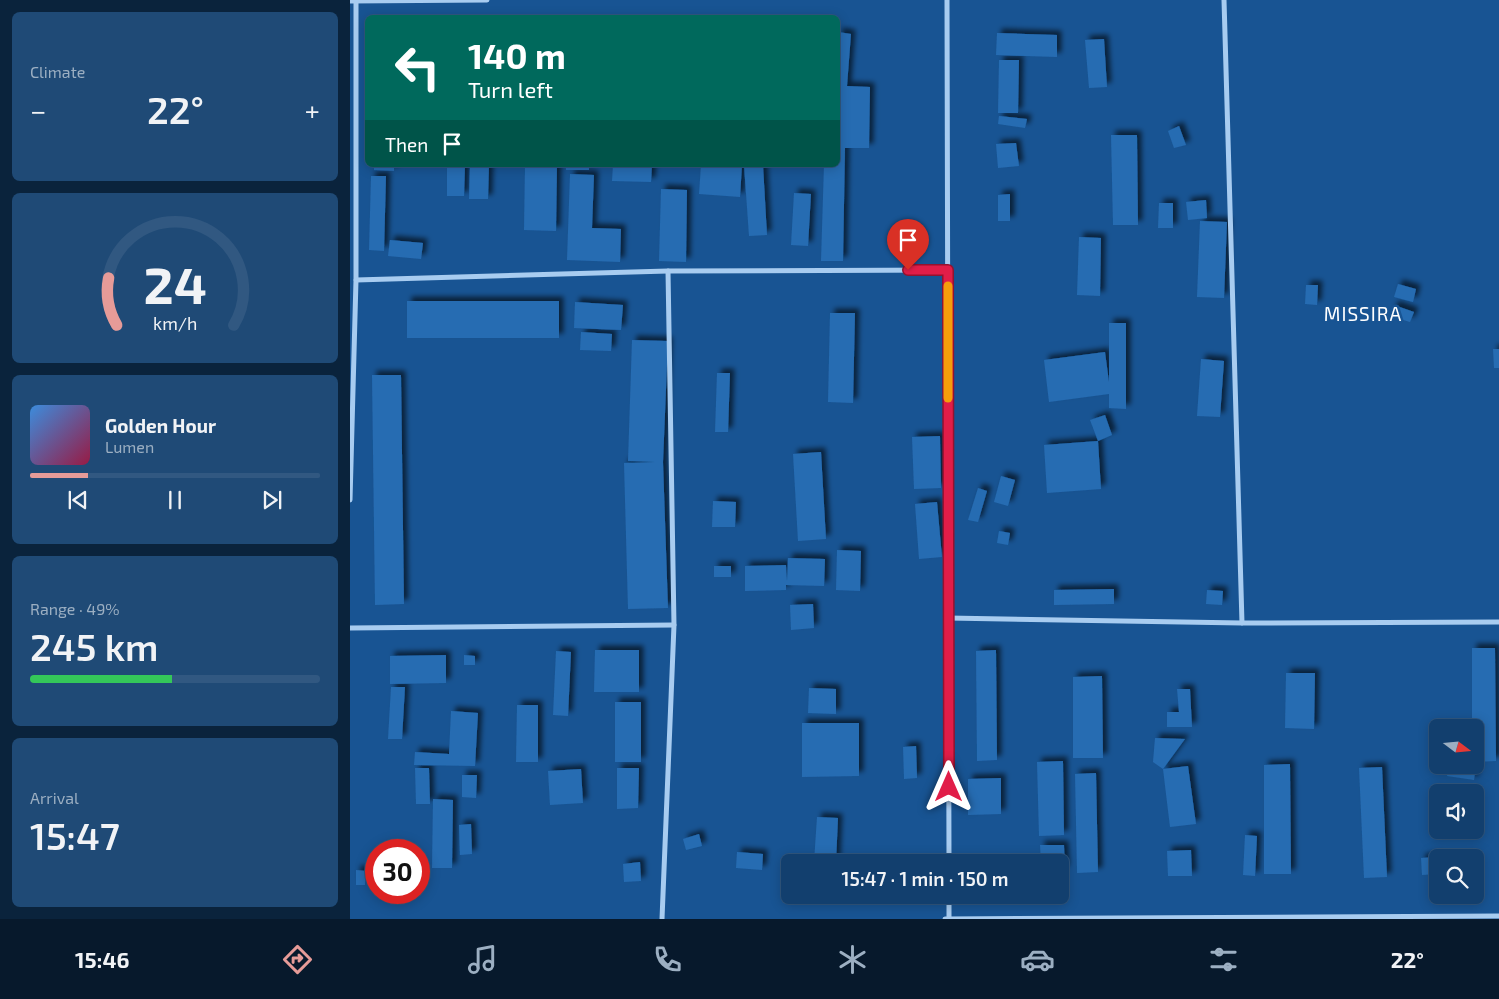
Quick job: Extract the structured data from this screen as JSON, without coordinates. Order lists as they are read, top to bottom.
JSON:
{
  "districts": ["MISSIRA"],
  "north": "right",
  "page": {
    "tile": [
      "Climate",
      ["Range · 49%", "245 km"],
      ["Arrival", "15:47"]
    ],
    "turn": ["140 m", "Turn left"],
    "heat": ["−", "22°", "+"],
    "then": "Then",
    "song": ["Golden Hour", "Lumen"],
    "limit": "30",
    "trip": "15:47 · 1 min · 150 m",
    "tabs": ["15:46", "22°"],
    "gauge": ["24", "km/h"]
  }
}
